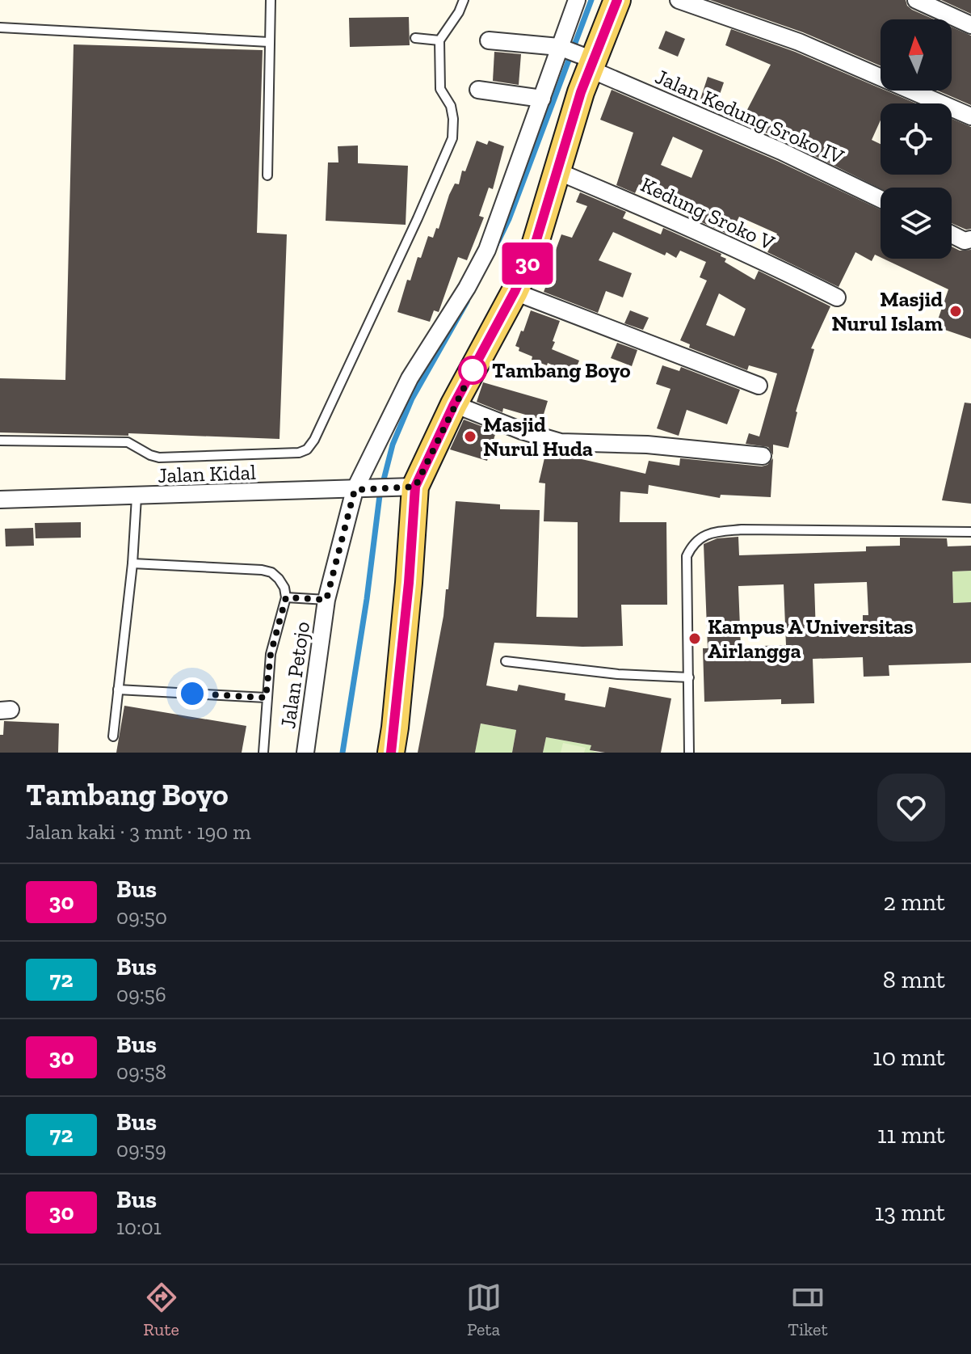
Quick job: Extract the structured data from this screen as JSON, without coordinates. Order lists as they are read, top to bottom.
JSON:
{
  "streets": {
    "street": [
      "Jalan Kedung Sroko IV",
      "Kedung Sroko V",
      "Jalan Kidal",
      "Jalan Petojo"
    ]
  },
  "crossings": [
    ["Jalan Kedung Sroko IV", "Jalan Petojo"],
    ["Jalan Kidal", "Jalan Petojo"]
  ],
  "places": [
    "Masjid Nurul Islam",
    "Tambang Boyo",
    "Masjid Nurul Huda",
    "Kampus A Universitas Airlangga"
  ],
  "lines": ["bus line 30"],
  "north": "top",
  "page": {
    "on_map": "30",
    "heading": ["Tambang Boyo", "Jalan kaki · 3 mnt · 190 m"],
    "list": [
      {
        "mark": "30",
        "name": "Bus",
        "note": "09:50",
        "value": "2 mnt"
      },
      {
        "mark": "72",
        "name": "Bus",
        "note": "09:56",
        "value": "8 mnt"
      },
      {
        "mark": "30",
        "name": "Bus",
        "note": "09:58",
        "value": "10 mnt"
      },
      {
        "mark": "72",
        "name": "Bus",
        "note": "09:59",
        "value": "11 mnt"
      },
      {
        "mark": "30",
        "name": "Bus",
        "note": "10:01",
        "value": "13 mnt"
      }
    ],
    "tabs": ["Rute", "Peta", "Tiket"]
  }
}
